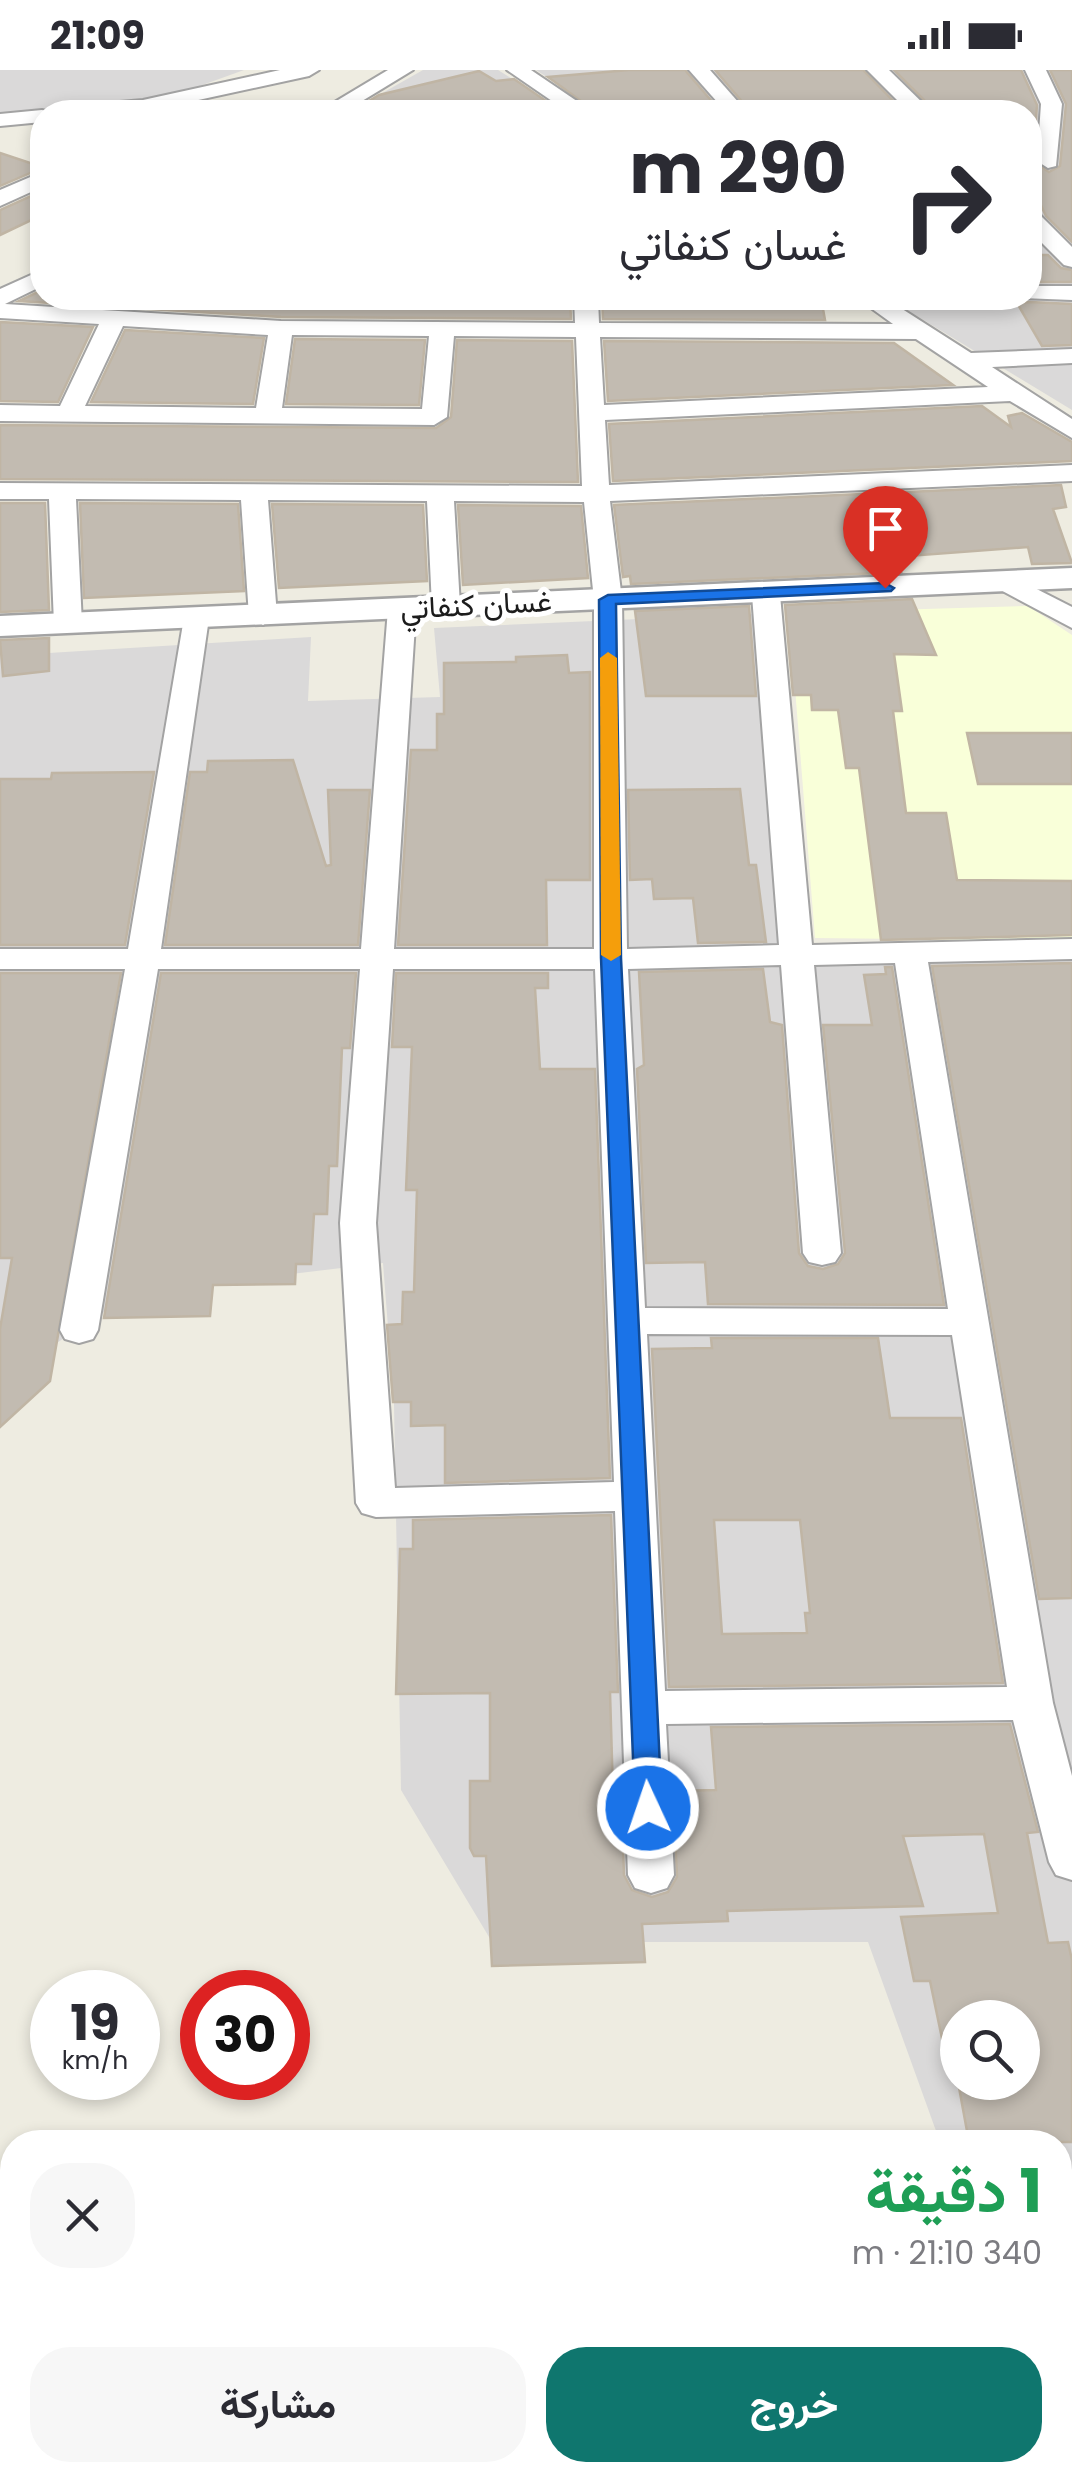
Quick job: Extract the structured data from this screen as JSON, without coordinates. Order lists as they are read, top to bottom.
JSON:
{
  "streets": {
    "street": ["غسان كنفاتي"]
  },
  "page": {
    "status": "21:09",
    "turn": ["290 m", "غسان كنفاتي"],
    "speed": "19 km/h",
    "limit": "30",
    "heading": ["1 دقيقة", "340 m · 21:10"],
    "buttons": ["خروج", "مشاركة"]
  }
}
